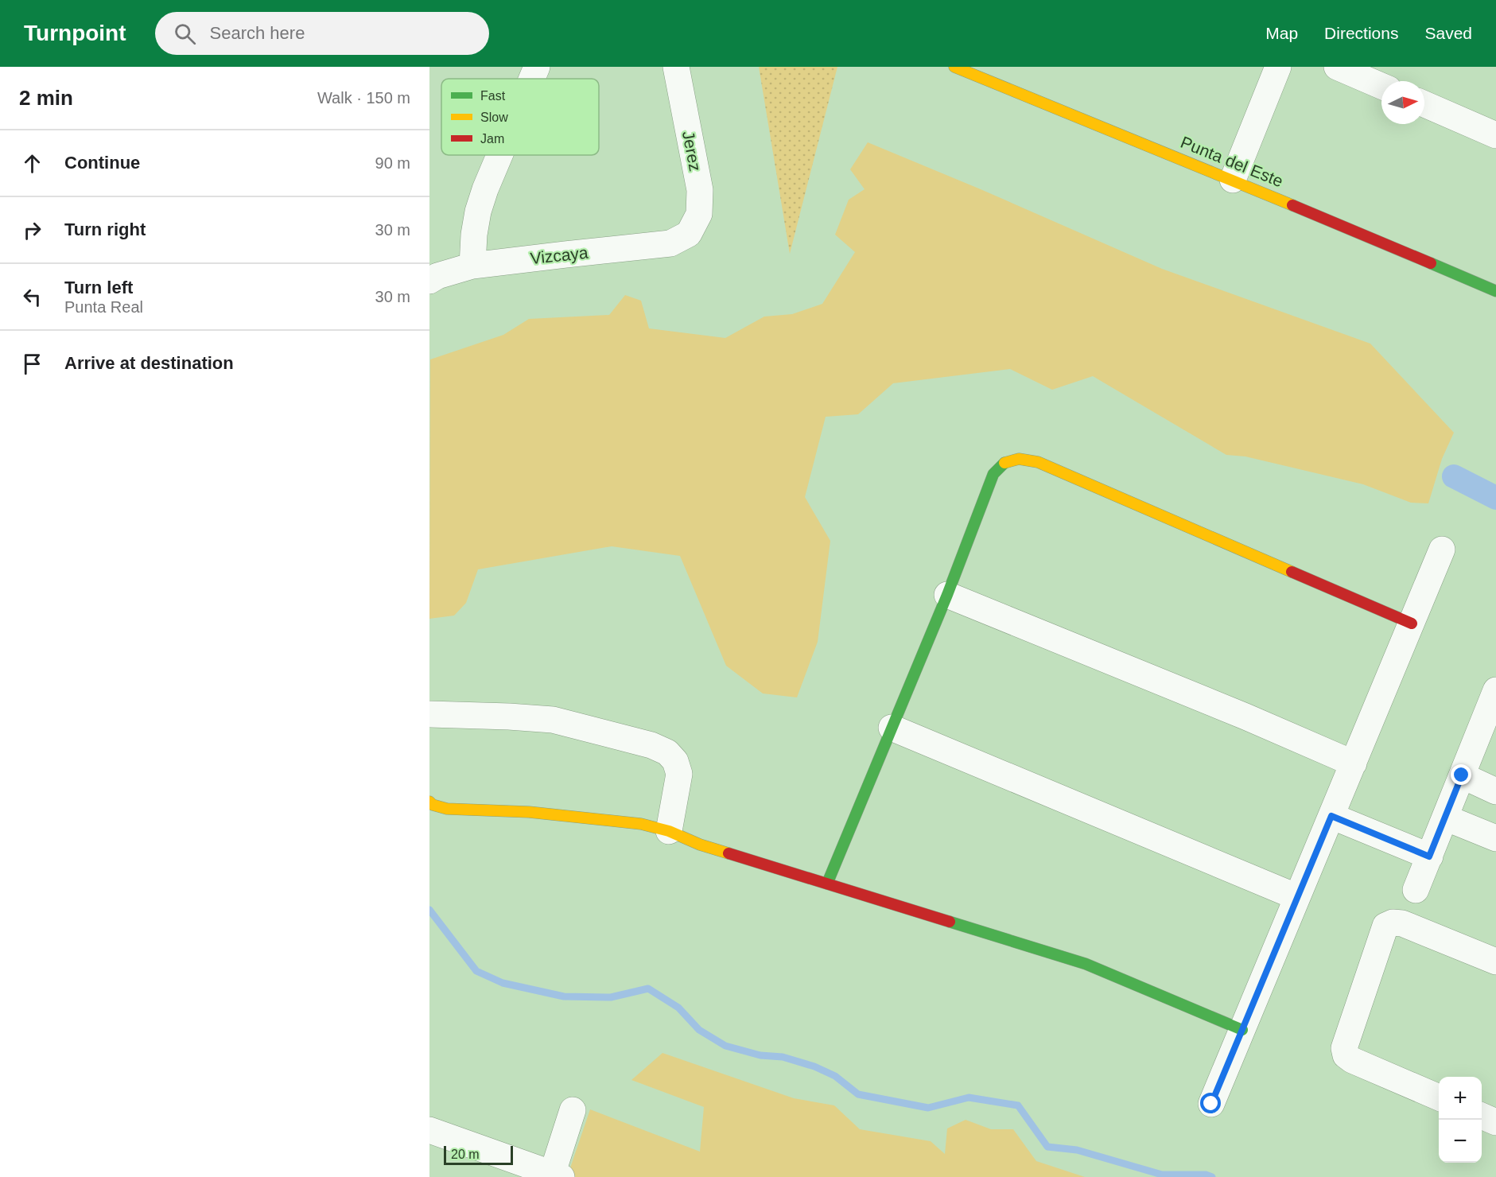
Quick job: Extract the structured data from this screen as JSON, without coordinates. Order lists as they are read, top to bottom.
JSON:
{
  "streets": {
    "street": ["Jerez", "Punta del Este", "Vizcaya"]
  },
  "crossings": [
    ["Jerez", "Vizcaya"]
  ],
  "legend": ["Fast", "Slow", "Jam"],
  "scale_bar": "20 m",
  "north": "right",
  "page": {
    "header": "Turnpoint",
    "search": "Search here",
    "nav": ["Map", "Directions", "Saved"],
    "heading": ["2 min", "Walk · 150 m"],
    "list": [
      ["Continue", "90 m"],
      ["Turn right", "30 m"],
      ["Turn left", "Punta Real", "30 m"],
      "Arrive at destination"
    ],
    "map_buttons": ["+", "−"],
    "scale": "20 m"
  }
}
